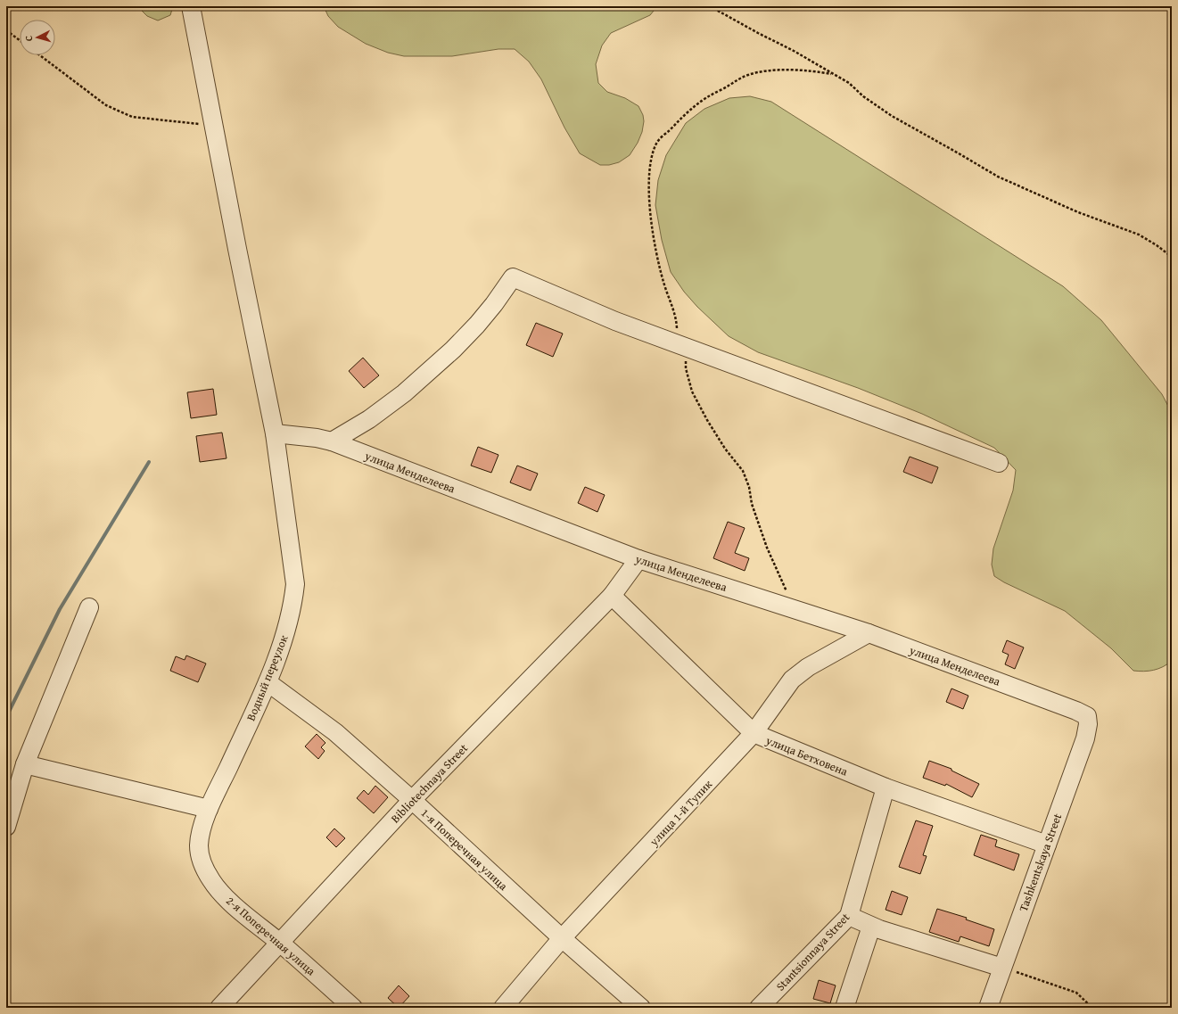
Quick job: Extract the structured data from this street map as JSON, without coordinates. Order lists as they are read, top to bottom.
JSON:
{
  "streets": {
    "street": [
      "улица Менделеева",
      "Водный переулок",
      "улица Бетховена",
      "Bibliotechnaya Street",
      "улица 1-й Тупик",
      "1-я Поперечная улица",
      "Tashkentskaya Street",
      "2-я Поперечная улица",
      "Stantsionnaya Street"
    ]
  },
  "crossings": [
    ["улица Менделеева", "Водный переулок"],
    ["улица Менделеева", "Bibliotechnaya Street"],
    ["улица Менделеева", "улица 1-й Тупик"],
    ["улица Менделеева", "Tashkentskaya Street"],
    ["Водный переулок", "1-я Поперечная улица"],
    ["Водный переулок", "2-я Поперечная улица"],
    ["улица Бетховена", "Bibliotechnaya Street"],
    ["улица Бетховена", "улица 1-й Тупик"],
    ["улица Бетховена", "Tashkentskaya Street"],
    ["улица Бетховена", "Stantsionnaya Street"],
    ["Bibliotechnaya Street", "1-я Поперечная улица"],
    ["Bibliotechnaya Street", "2-я Поперечная улица"],
    ["улица 1-й Тупик", "1-я Поперечная улица"]
  ],
  "north": "left"
}
